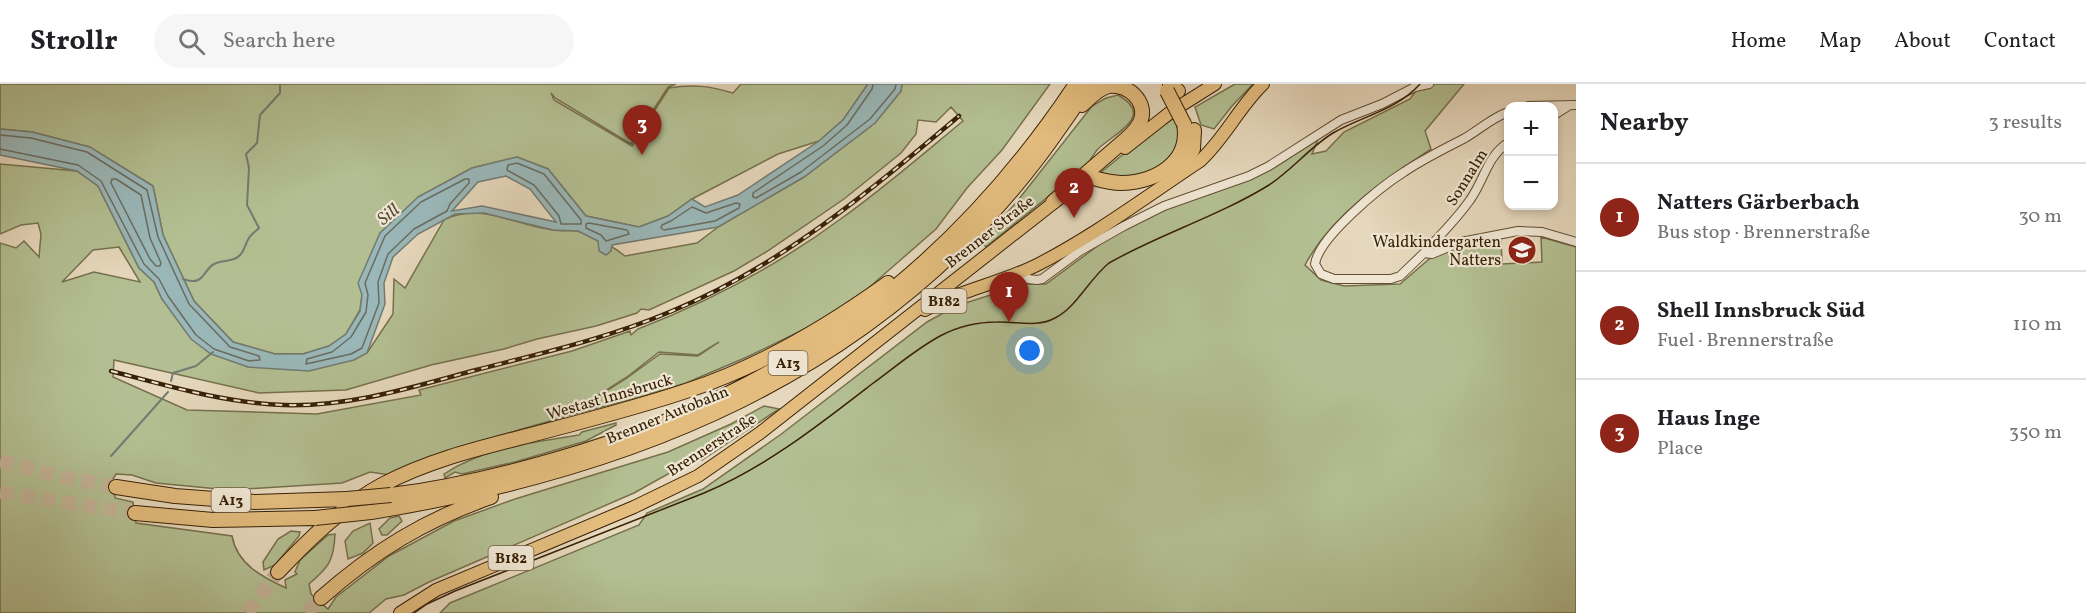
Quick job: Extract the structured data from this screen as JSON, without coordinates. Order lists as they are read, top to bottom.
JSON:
{
  "streets": {
    "highway": ["A13", "Westast Innsbruck", "Brenner Autobahn"],
    "main road": ["Brenner Straße", "B182", "Brennerstraße"],
    "street": ["Sonnalm"]
  },
  "crossings": [
    ["Brenner Straße", "B182"],
    ["Brenner Straße", "Brennerstraße"],
    ["A13", "Brenner Autobahn"],
    ["Westast Innsbruck", "Brenner Autobahn"]
  ],
  "water": ["Sill"],
  "places": {
    "school or university": ["Waldkindergarten Natters"]
  },
  "page": {
    "header": "Strollr",
    "search": "Search here",
    "nav": [
      "Home",
      "Map",
      "About",
      "Contact"
    ],
    "heading": ["Nearby", "3 results"],
    "map_buttons": ["+", "−"],
    "pins": ["3", "2", "1"],
    "list": [
      {
        "mark": "1",
        "name": "Natters Gärberbach",
        "note": "Bus stop · Brennerstraße",
        "value": "30 m"
      },
      {
        "mark": "2",
        "name": "Shell Innsbruck Süd",
        "note": "Fuel · Brennerstraße",
        "value": "110 m"
      },
      {
        "mark": "3",
        "name": "Haus Inge",
        "note": "Place",
        "value": "350 m"
      }
    ]
  }
}
